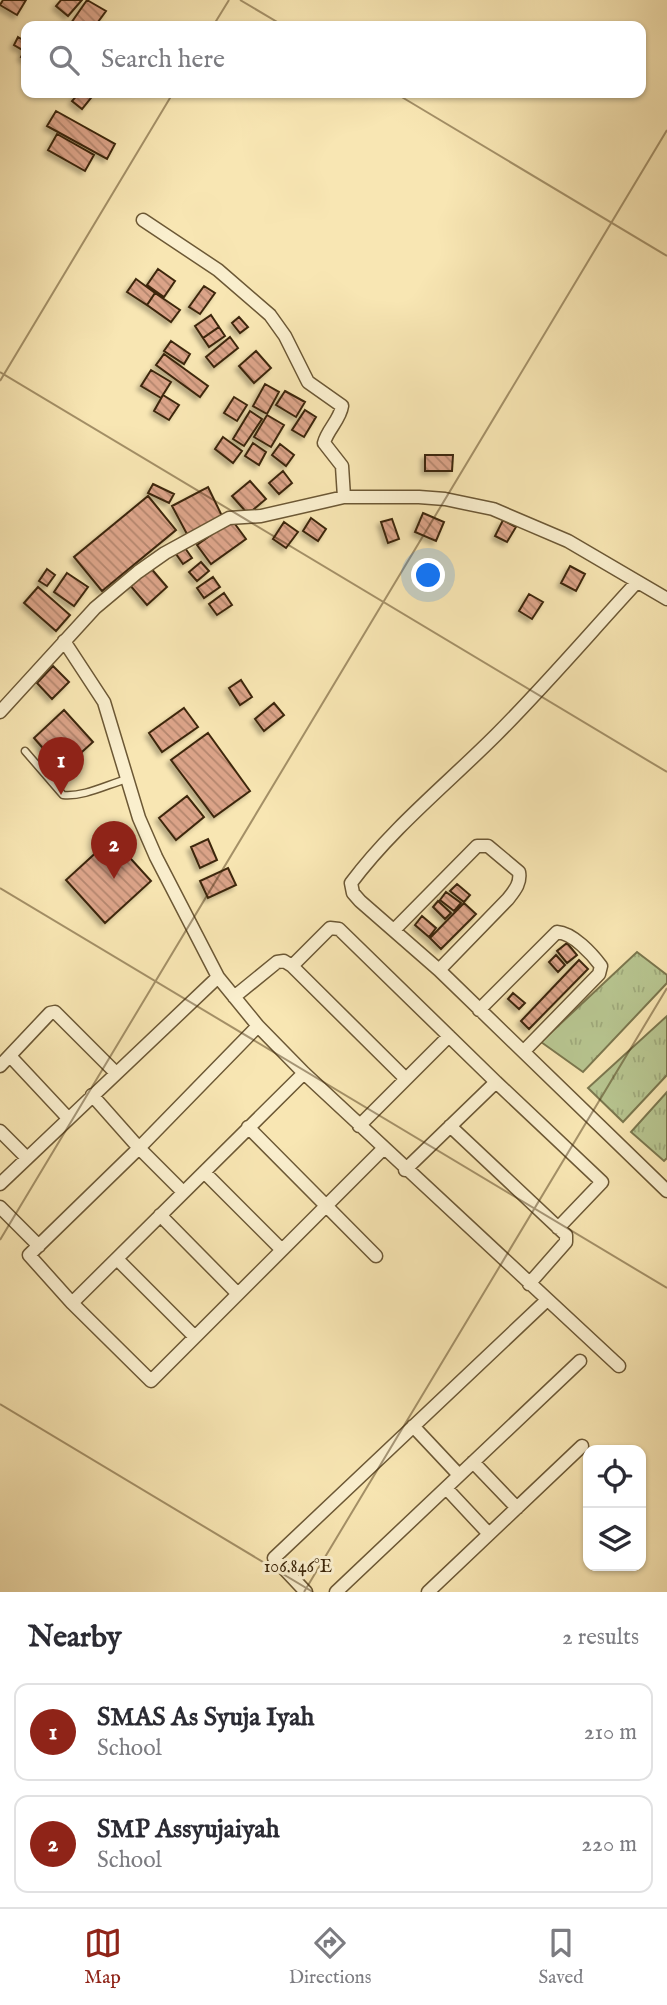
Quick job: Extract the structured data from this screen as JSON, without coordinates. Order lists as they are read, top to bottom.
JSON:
{
  "page": {
    "search": "Search here",
    "pins": ["1", "2"],
    "heading": ["Nearby", "2 results"],
    "list": [
      {
        "mark": "1",
        "name": "SMAS As Syuja Iyah",
        "note": "School",
        "value": "210 m"
      },
      {
        "mark": "2",
        "name": "SMP Assyujaiyah",
        "note": "School",
        "value": "220 m"
      }
    ],
    "nav": ["Map", "Directions", "Saved"]
  },
  "coordinates": ["106.846°E"]
}
